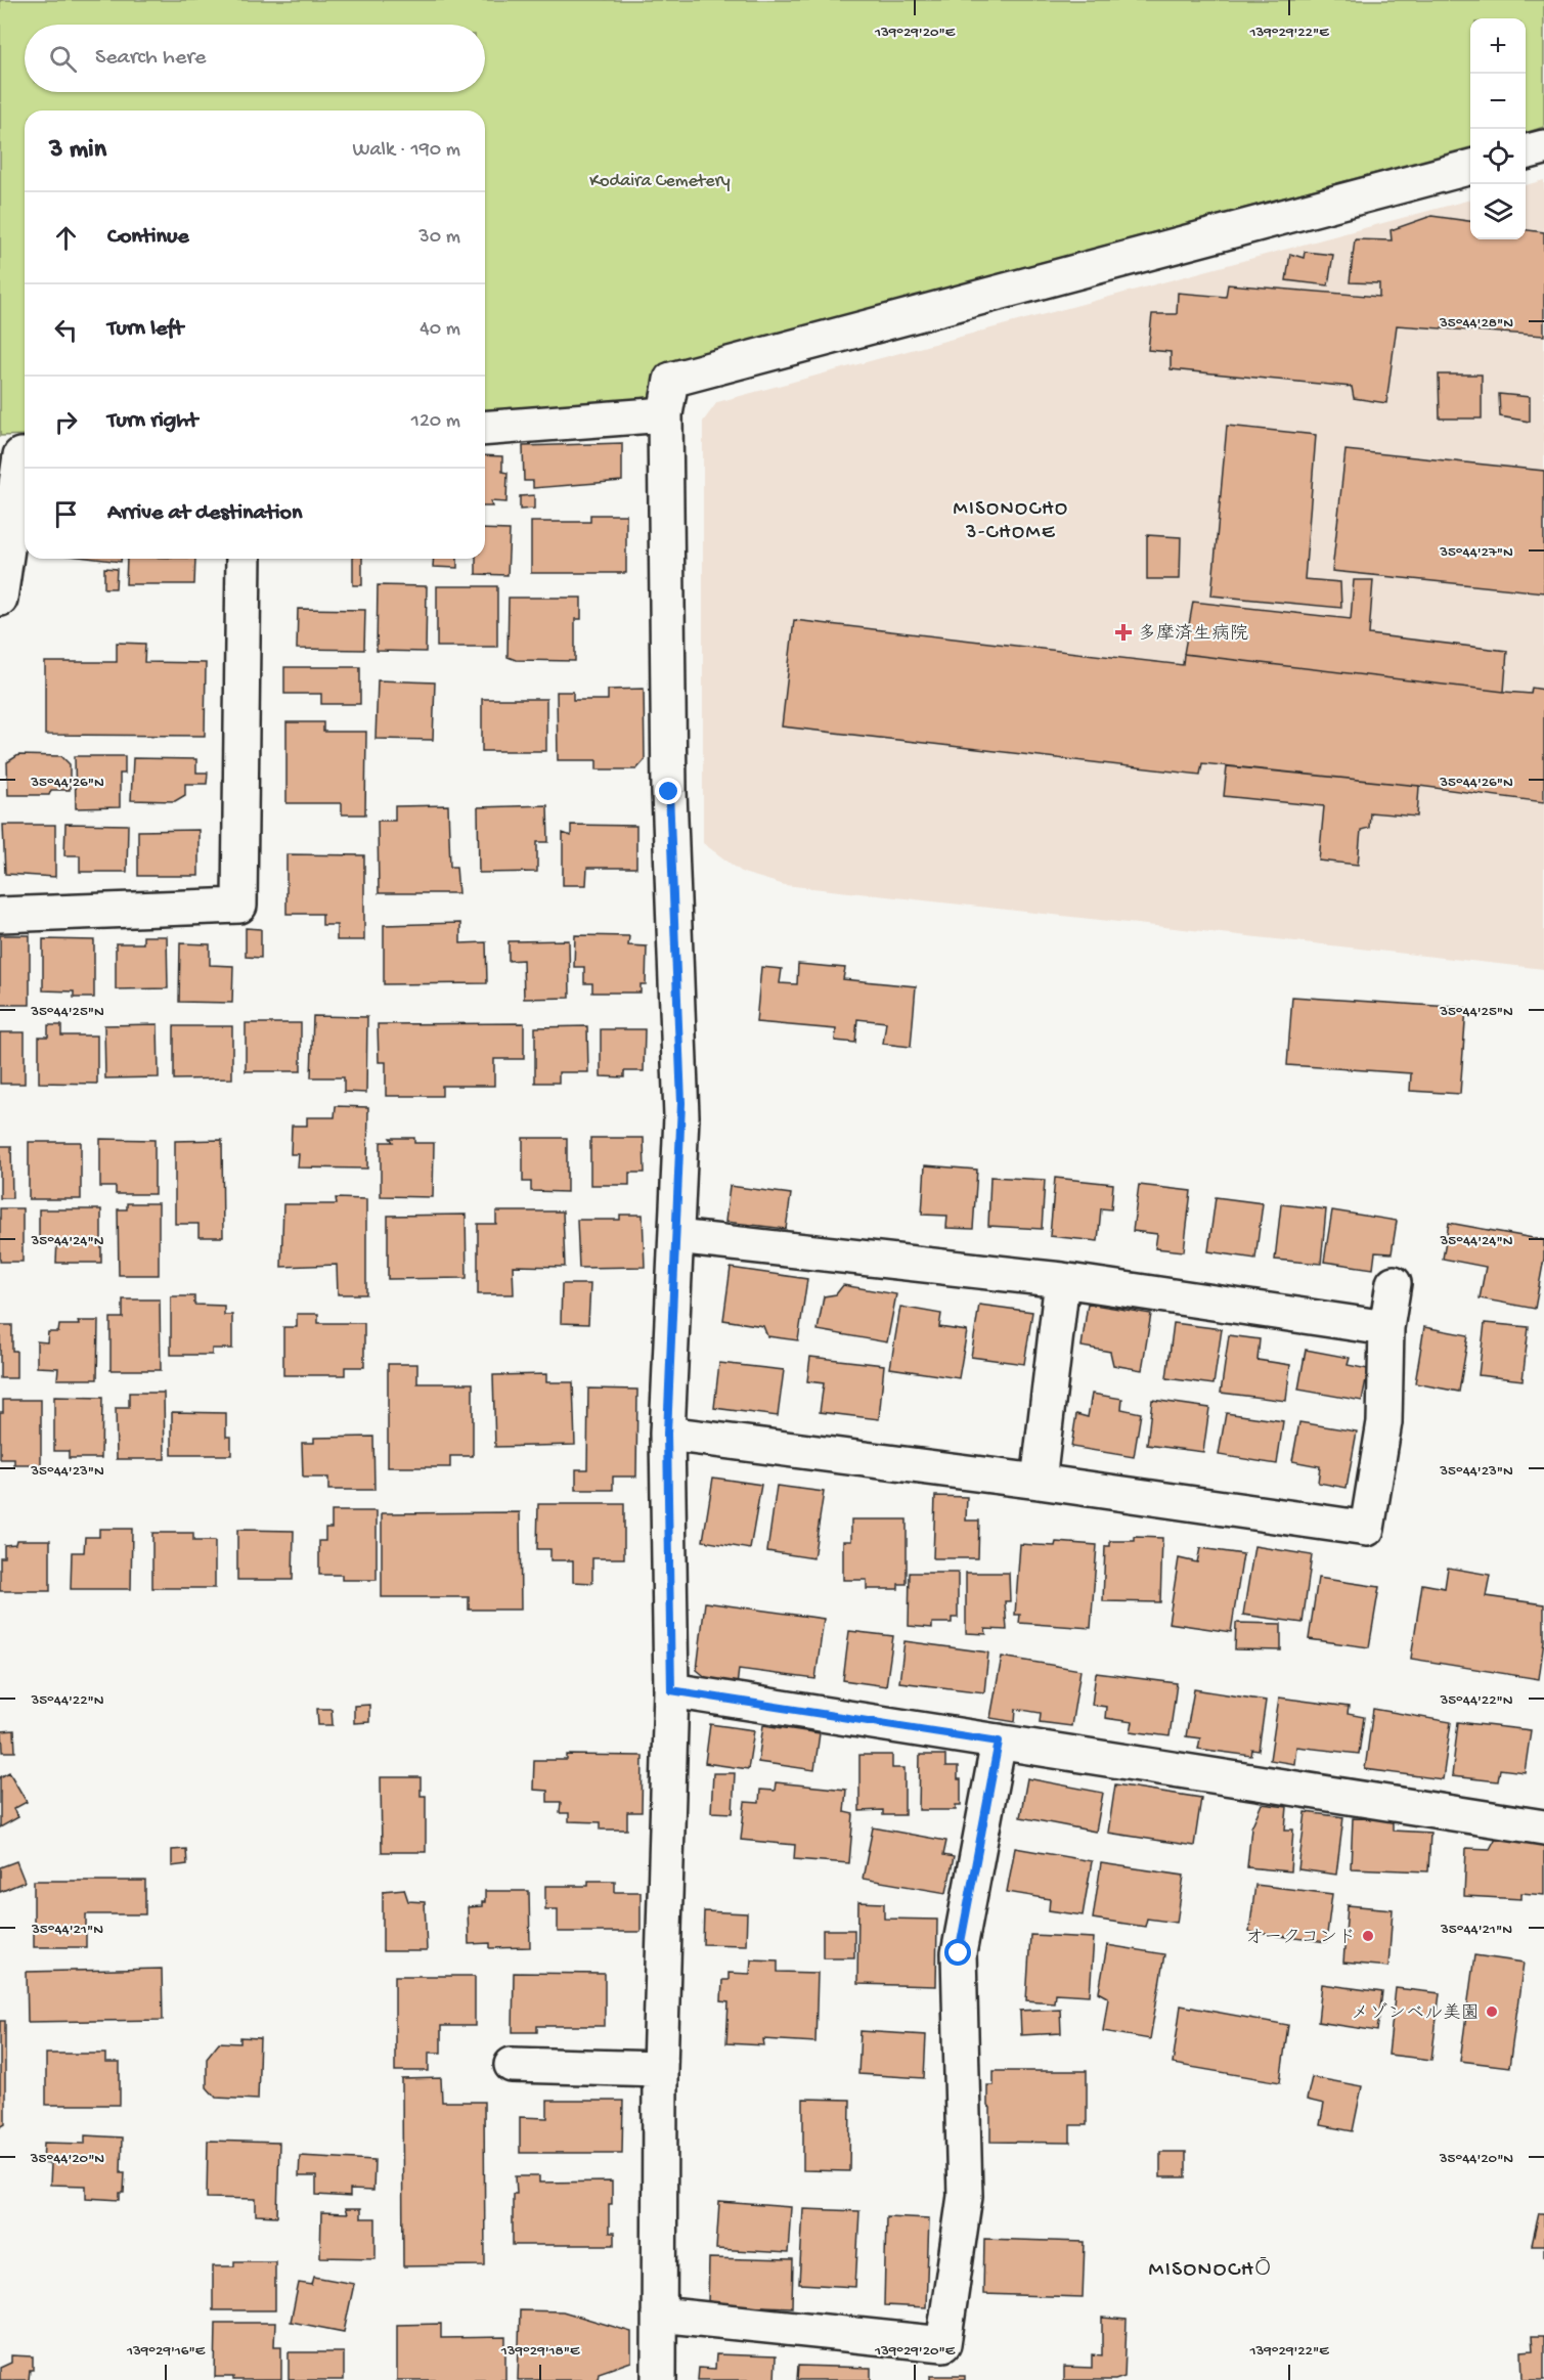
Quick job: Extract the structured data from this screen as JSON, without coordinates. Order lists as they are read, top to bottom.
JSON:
{
  "districts": ["MISONOCHO 3-CHOME", "MISONOCHŌ"],
  "parks": ["Kodaira Cemetery"],
  "places": {
    "health": ["多摩済生病院"],
    "other": ["オークコンド", "メゾンベル美園"]
  },
  "page": {
    "map_buttons": ["+", "−"],
    "search": "Search here",
    "heading": ["3 min", "Walk · 190 m"],
    "list": [
      ["Continue", "30 m"],
      ["Turn left", "40 m"],
      ["Turn right", "120 m"],
      "Arrive at destination"
    ]
  },
  "coordinates": [
    "139°29'20\"E",
    "139°29'22\"E",
    "35°44'28\"N",
    "35°44'27\"N",
    "35°44'26\"N",
    "35°44'25\"N",
    "35°44'24\"N",
    "35°44'23\"N",
    "35°44'22\"N",
    "35°44'21\"N",
    "35°44'20\"N",
    "139°29'16\"E",
    "139°29'18\"E"
  ]
}
